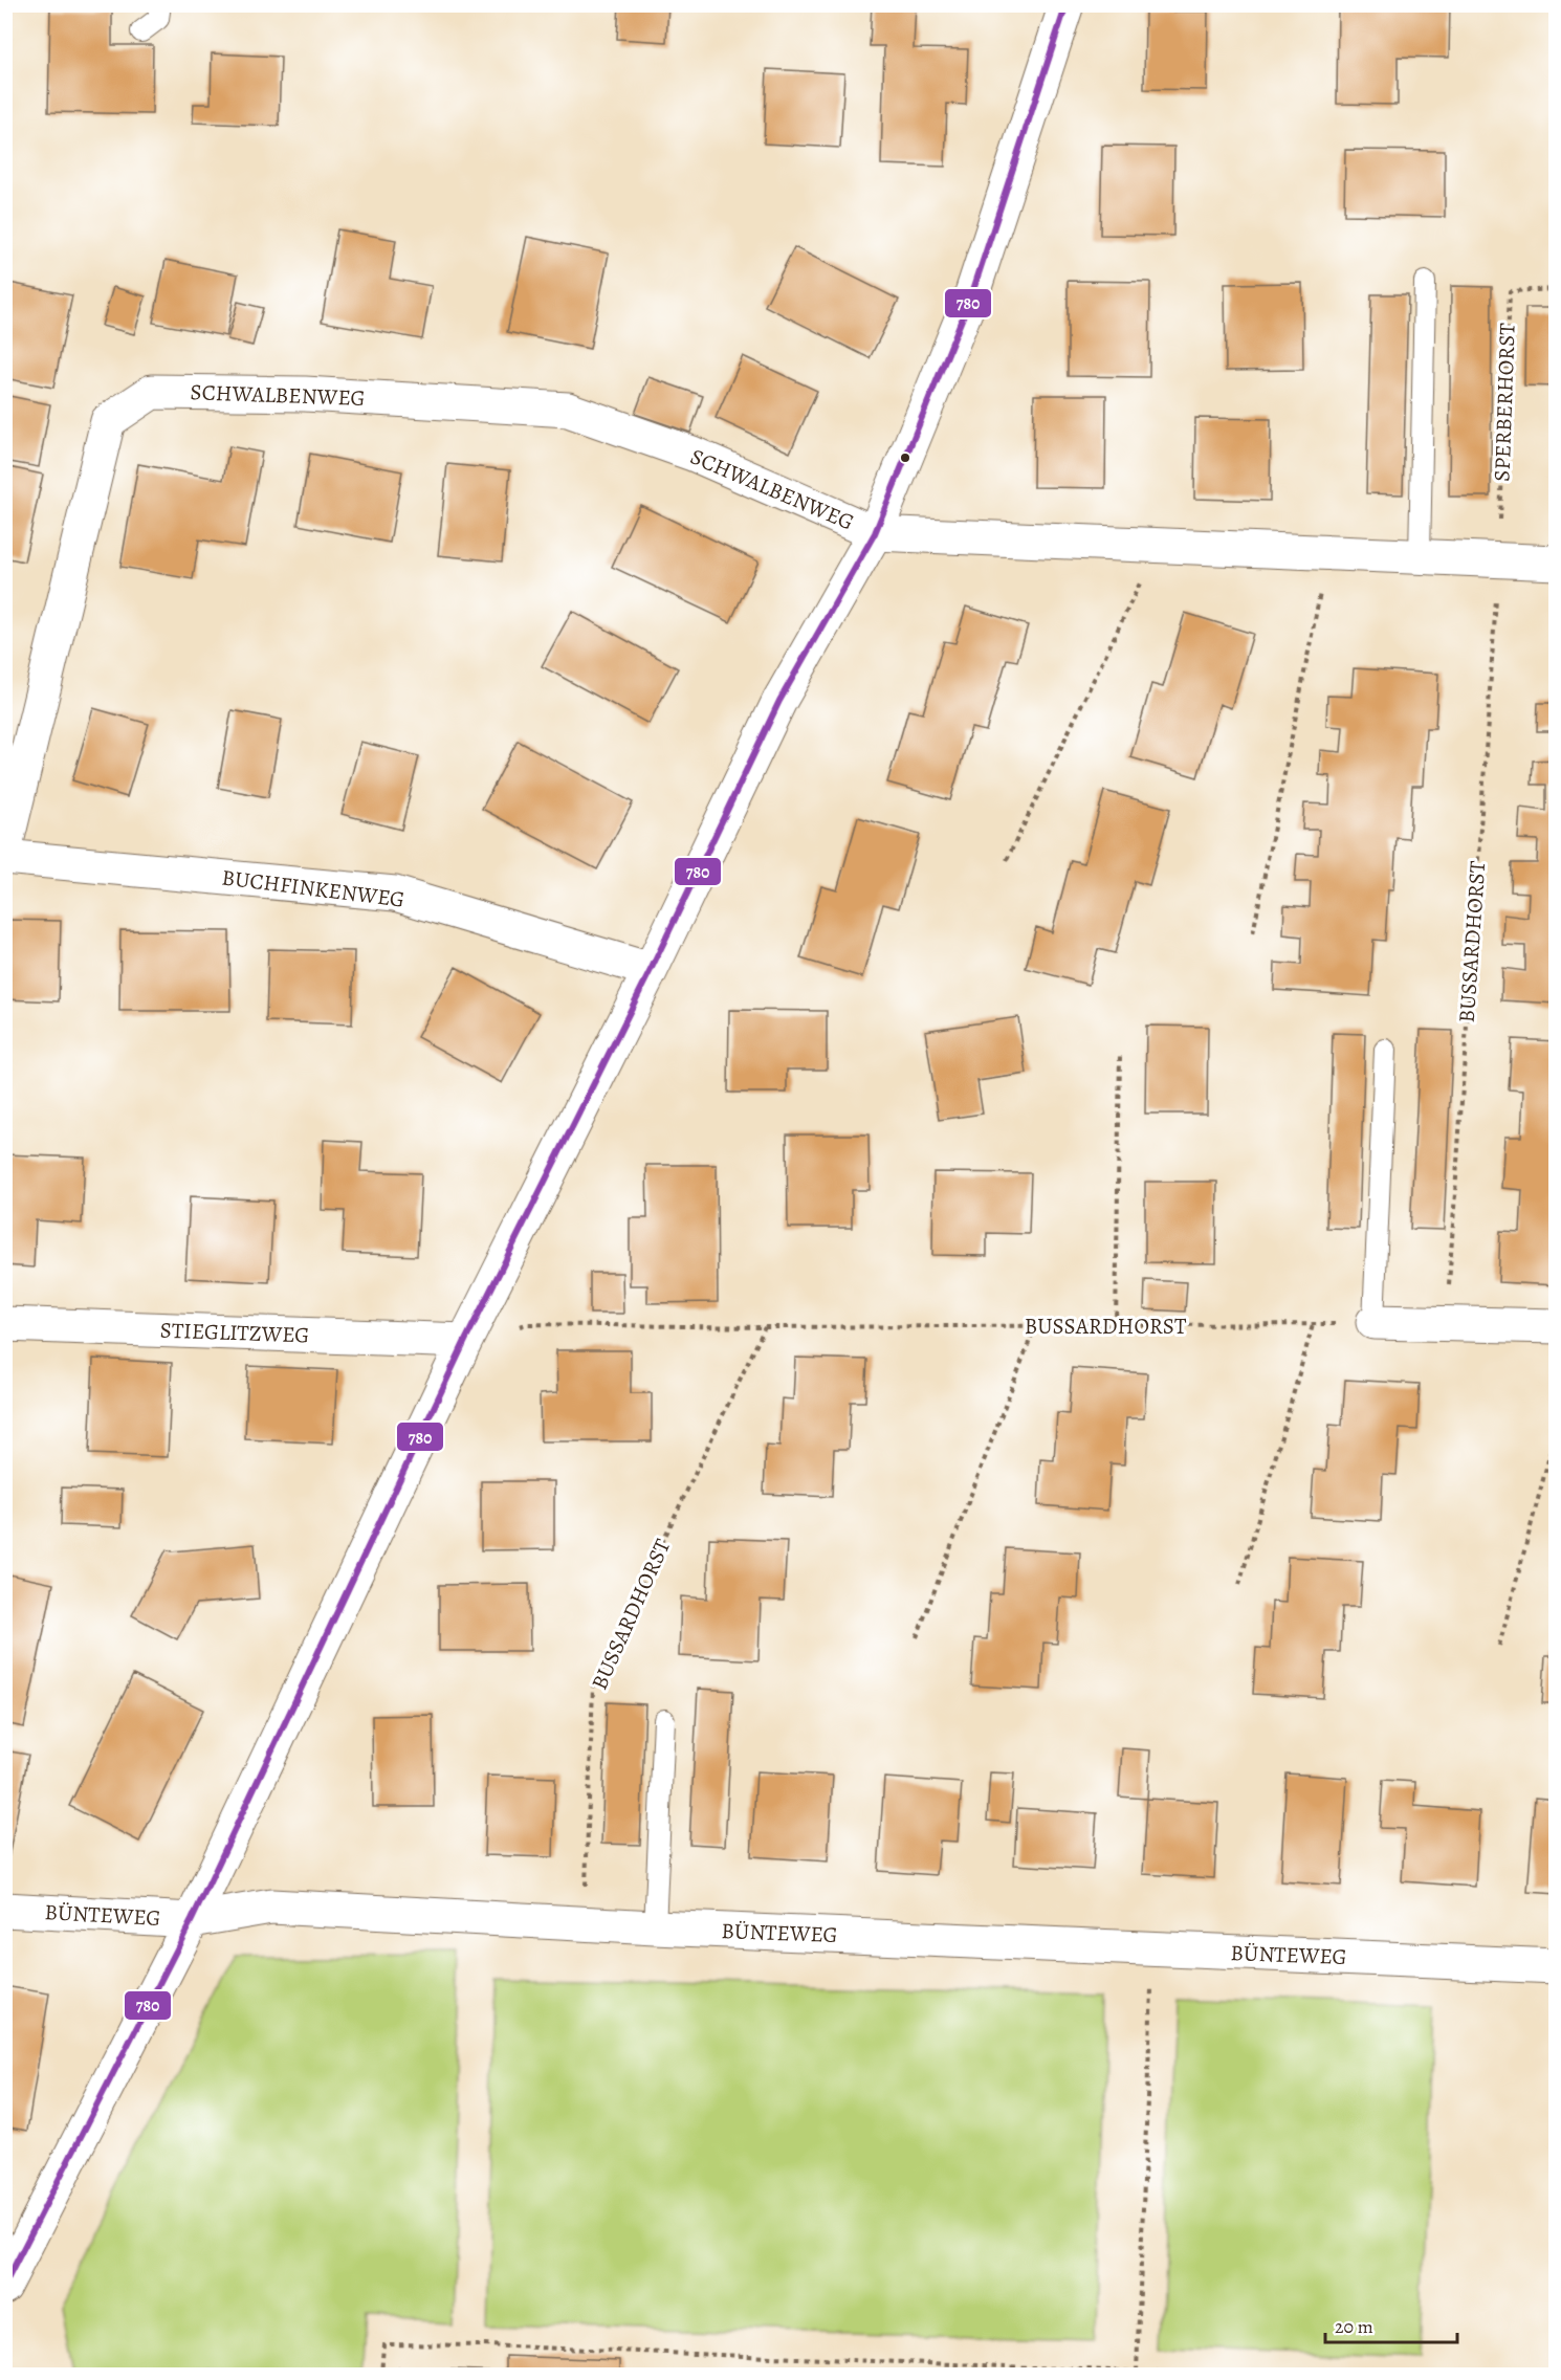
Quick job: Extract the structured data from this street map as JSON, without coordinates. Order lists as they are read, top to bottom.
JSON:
{
  "streets": {
    "street": [
      "SCHWALBENWEG",
      "BUCHFINKENWEG",
      "STIEGLITZWEG",
      "BÜNTEWEG"
    ],
    "path": ["SPERBERHORST", "BUSSARDHORST"]
  },
  "crossings": [
    ["SPERBERHORST", "BUSSARDHORST"],
    ["BUSSARDHORST", "STIEGLITZWEG"],
    ["BUSSARDHORST", "BÜNTEWEG"]
  ],
  "lines": ["transit line 780"],
  "scale_bar": "20 m"
}
